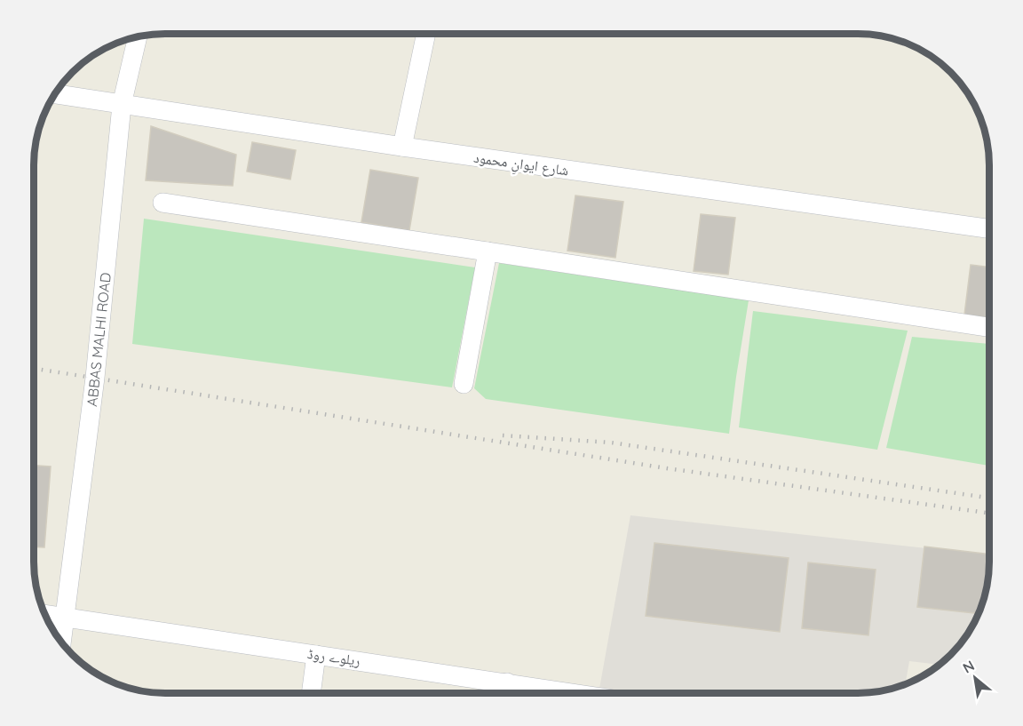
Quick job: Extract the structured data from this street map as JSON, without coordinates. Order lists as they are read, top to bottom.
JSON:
{
  "streets": {
    "street": ["شارع ایوانِ محمود", "ABBAS MALHI ROAD", "ریلوے روڈ"]
  },
  "crossings": [
    ["شارع ایوانِ محمود", "ABBAS MALHI ROAD"],
    ["ABBAS MALHI ROAD", "ریلوے روڈ"]
  ],
  "north": "top left"
}
